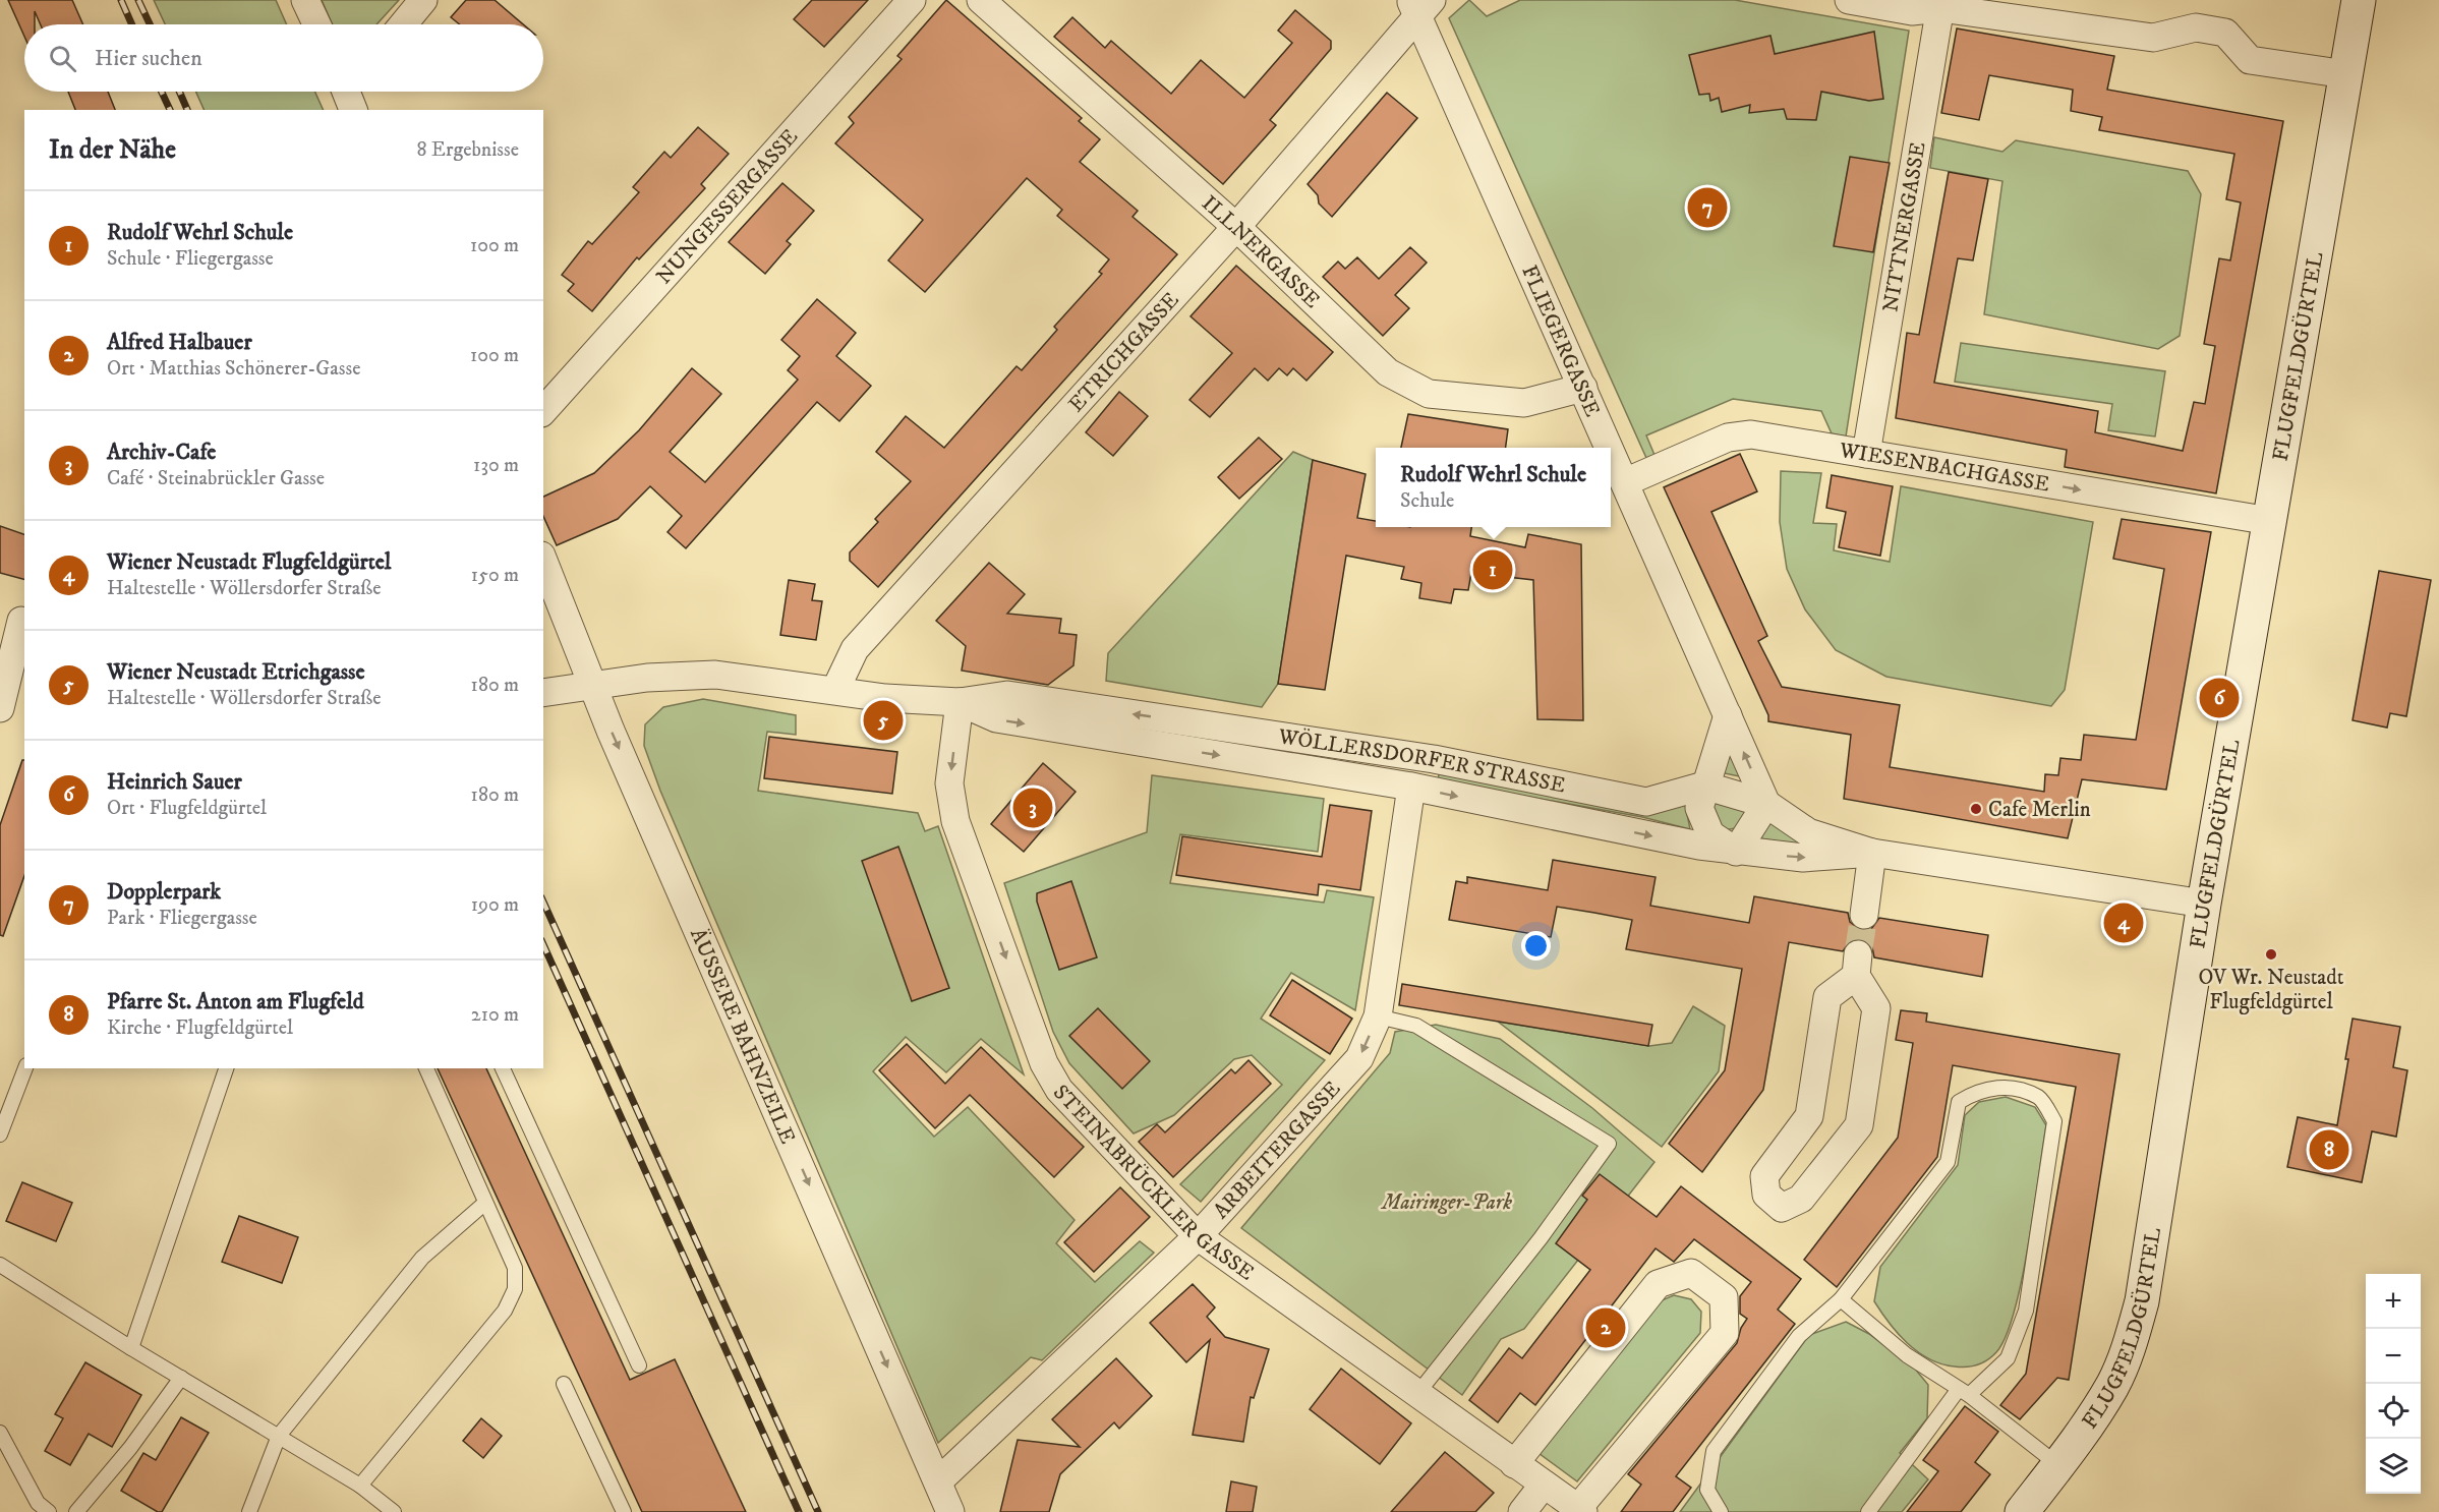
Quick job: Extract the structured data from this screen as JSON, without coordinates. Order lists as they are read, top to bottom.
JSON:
{
  "streets": {
    "street": [
      "NUNGESSERGASSE",
      "NITTNERGASSE",
      "ILLNERGASSE",
      "FLIEGERGASSE",
      "ETRICHGASSE",
      "FLUGFELDGÜRTEL",
      "WIESENBACHGASSE",
      "WÖLLERSDORFER STRASSE",
      "ÄUSSERE BAHNZEILE",
      "ARBEITERGASSE",
      "STEINABRÜCKLER GASSE"
    ]
  },
  "crossings": [
    ["NITTNERGASSE", "WIESENBACHGASSE"],
    ["ILLNERGASSE", "FLIEGERGASSE"],
    ["ILLNERGASSE", "ETRICHGASSE"],
    ["FLIEGERGASSE", "ETRICHGASSE"],
    ["FLIEGERGASSE", "WIESENBACHGASSE"],
    ["FLIEGERGASSE", "WÖLLERSDORFER STRASSE"],
    ["ETRICHGASSE", "WÖLLERSDORFER STRASSE"],
    ["FLUGFELDGÜRTEL", "WIESENBACHGASSE"],
    ["FLUGFELDGÜRTEL", "WÖLLERSDORFER STRASSE"],
    ["WÖLLERSDORFER STRASSE", "ÄUSSERE BAHNZEILE"],
    ["WÖLLERSDORFER STRASSE", "ARBEITERGASSE"],
    ["WÖLLERSDORFER STRASSE", "STEINABRÜCKLER GASSE"],
    ["ÄUSSERE BAHNZEILE", "ARBEITERGASSE"],
    ["ARBEITERGASSE", "STEINABRÜCKLER GASSE"]
  ],
  "one_way": ["WIESENBACHGASSE", "ÄUSSERE BAHNZEILE", "STEINABRÜCKLER GASSE"],
  "parks": ["Mairinger-Park"],
  "places": ["Cafe Merlin", "OV Wr. Neustadt Flugfeldgürtel"],
  "page": {
    "search": "Hier suchen",
    "heading": ["In der Nähe", "8 Ergebnisse"],
    "pins": [
      "7",
      "1",
      "6",
      "5",
      "3",
      "4",
      "8",
      "2"
    ],
    "list": [
      {
        "mark": "1",
        "name": "Rudolf Wehrl Schule",
        "note": "Schule · Fliegergasse",
        "value": "100 m"
      },
      {
        "mark": "2",
        "name": "Alfred Halbauer",
        "note": "Ort · Matthias Schönerer-Gasse",
        "value": "100 m"
      },
      {
        "mark": "3",
        "name": "Archiv-Cafe",
        "note": "Café · Steinabrückler Gasse",
        "value": "130 m"
      },
      {
        "mark": "4",
        "name": "Wiener Neustadt Flugfeldgürtel",
        "note": "Haltestelle · Wöllersdorfer Straße",
        "value": "150 m"
      },
      {
        "mark": "5",
        "name": "Wiener Neustadt Etrichgasse",
        "note": "Haltestelle · Wöllersdorfer Straße",
        "value": "180 m"
      },
      {
        "mark": "6",
        "name": "Heinrich Sauer",
        "note": "Ort · Flugfeldgürtel",
        "value": "180 m"
      },
      {
        "mark": "7",
        "name": "Dopplerpark",
        "note": "Park · Fliegergasse",
        "value": "190 m"
      },
      {
        "mark": "8",
        "name": "Pfarre St. Anton am Flugfeld",
        "note": "Kirche · Flugfeldgürtel",
        "value": "210 m"
      }
    ],
    "popup": ["Rudolf Wehrl Schule", "Schule"],
    "map_buttons": ["+", "−"]
  }
}
